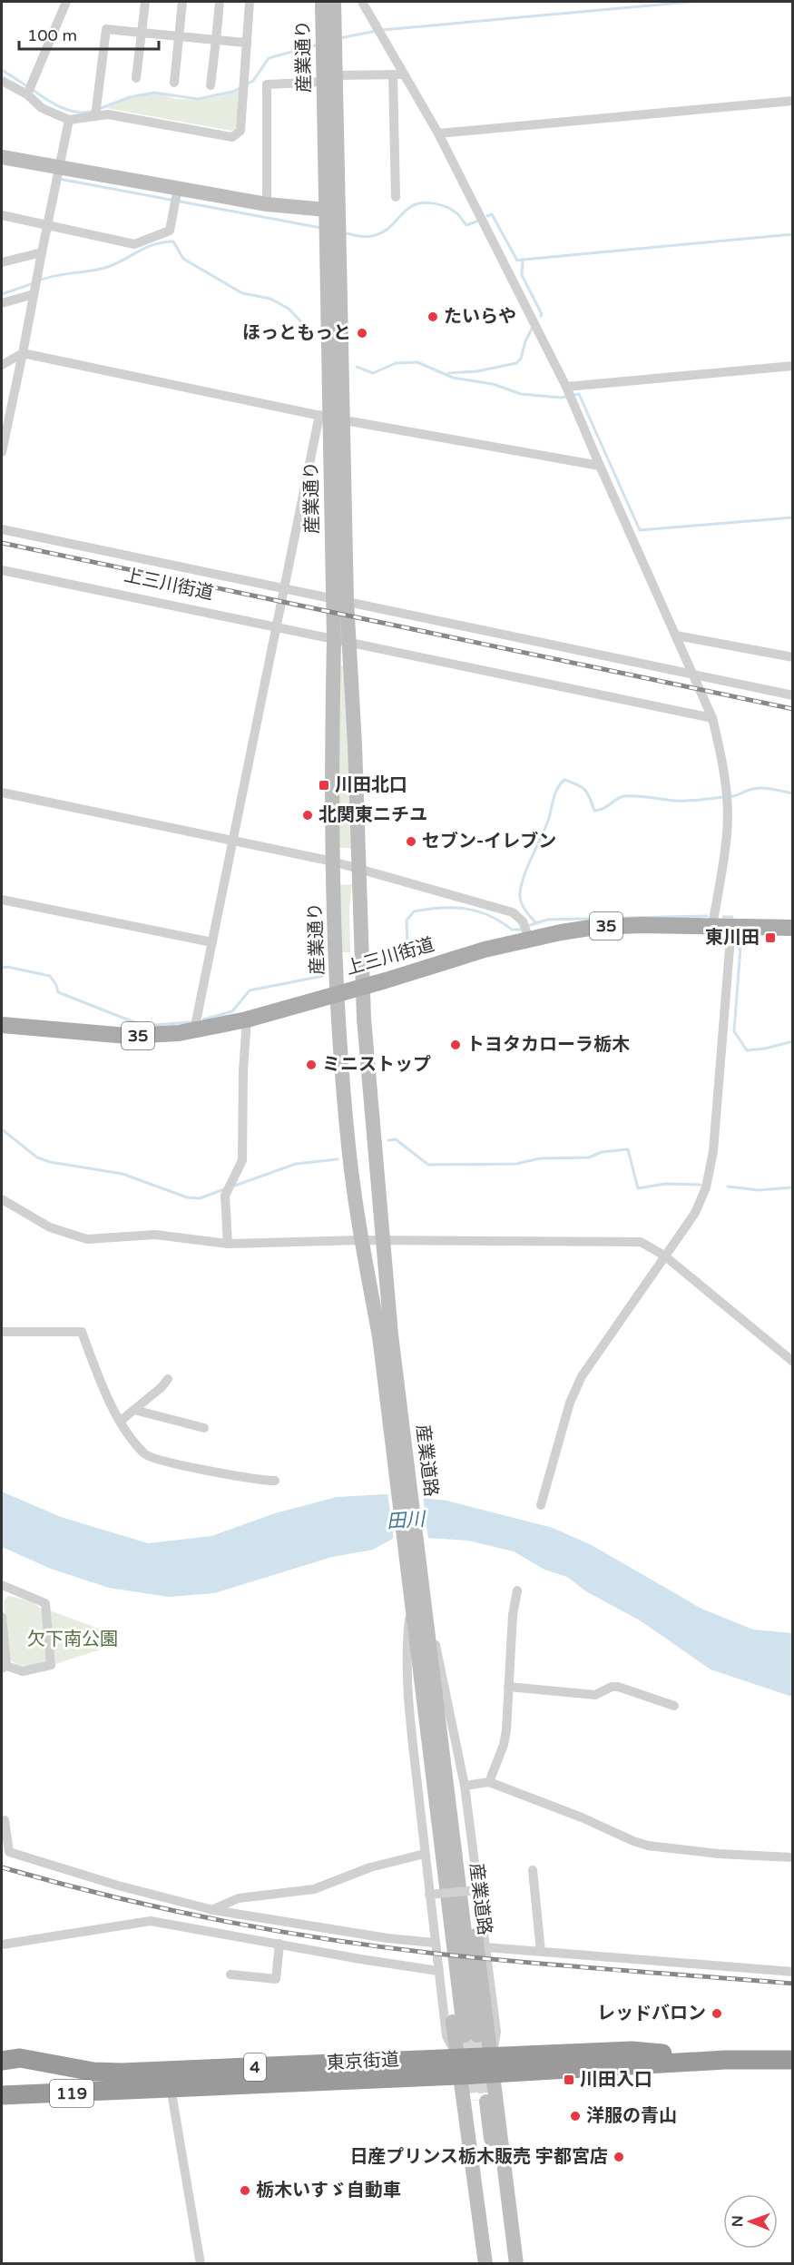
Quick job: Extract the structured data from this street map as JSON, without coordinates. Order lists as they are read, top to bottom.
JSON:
{
  "streets": {
    "highway": ["東京街道", "4", "119"],
    "main road": ["上三川街道", "35"],
    "street": ["産業通り", "産業道路"]
  },
  "crossings": [
    ["産業通り", "上三川街道"],
    ["産業通り", "産業道路"],
    ["上三川街道", "産業道路"],
    ["東京街道", "4"]
  ],
  "water": ["田川"],
  "parks": ["欠下南公園"],
  "places": {
    "other": [
      "たいらや",
      "ほっともっと",
      "北関東ニチユ",
      "セブン-イレブン",
      "トヨタカローラ栃木",
      "ミニストップ",
      "レッドバロン",
      "洋服の青山",
      "日産プリンス栃木販売 宇都宮店",
      "栃木いすゞ自動車"
    ],
    "transit": ["川田北口", "東川田", "川田入口"]
  },
  "scale_bar": "100 m",
  "north": "left"
}
